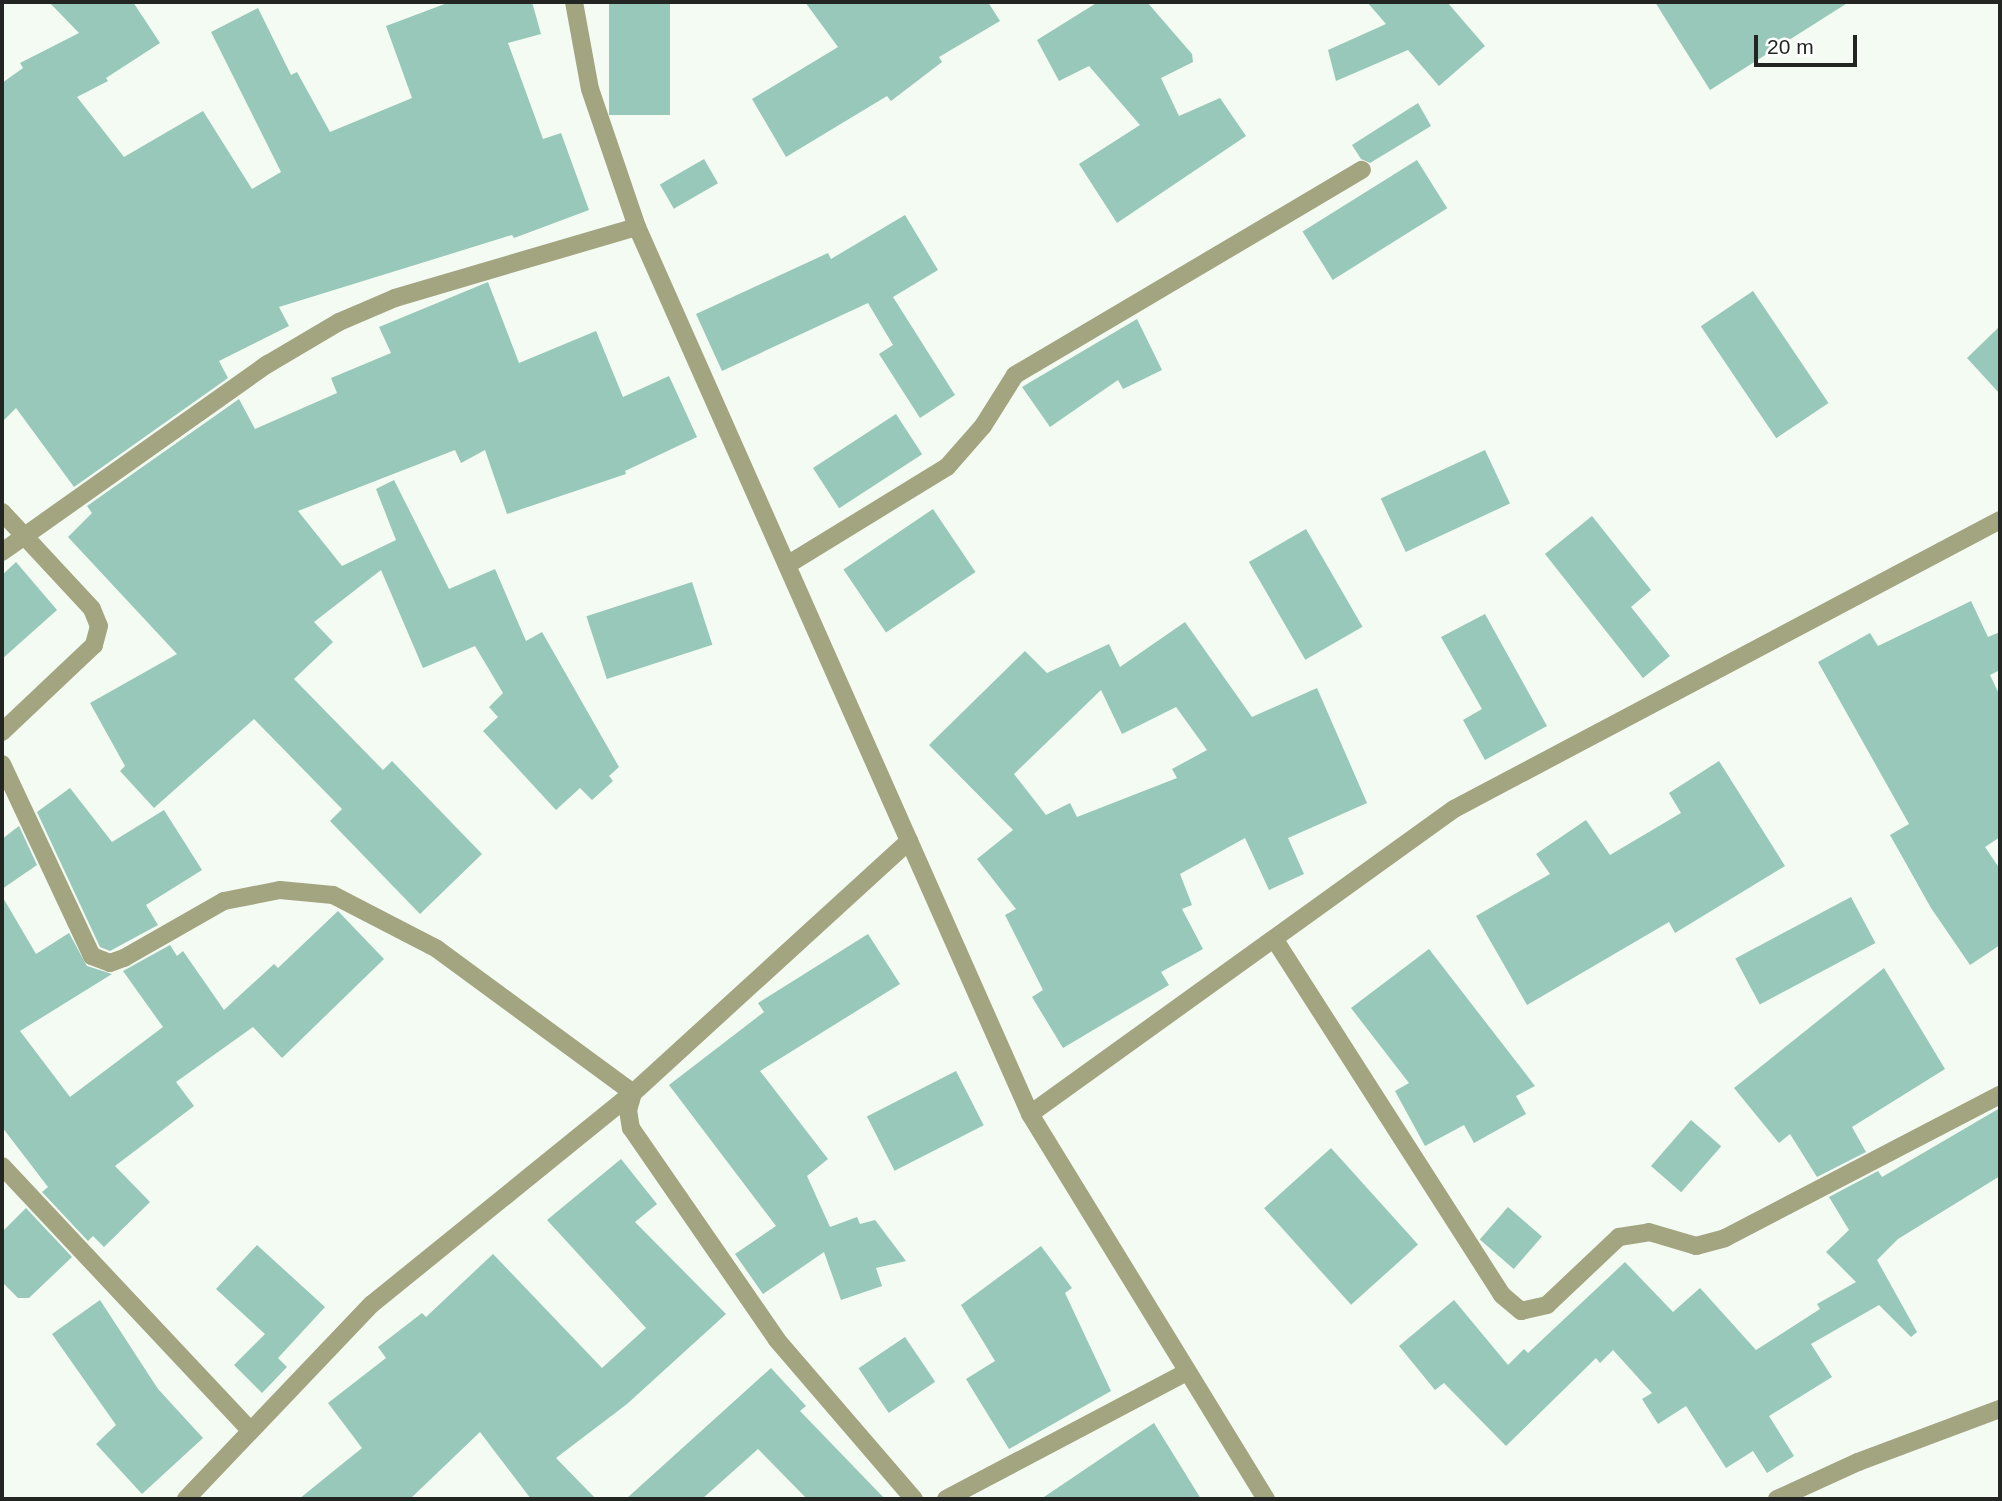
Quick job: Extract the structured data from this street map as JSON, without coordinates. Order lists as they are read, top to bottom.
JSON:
{
  "scale_bar": "20 m"
}
